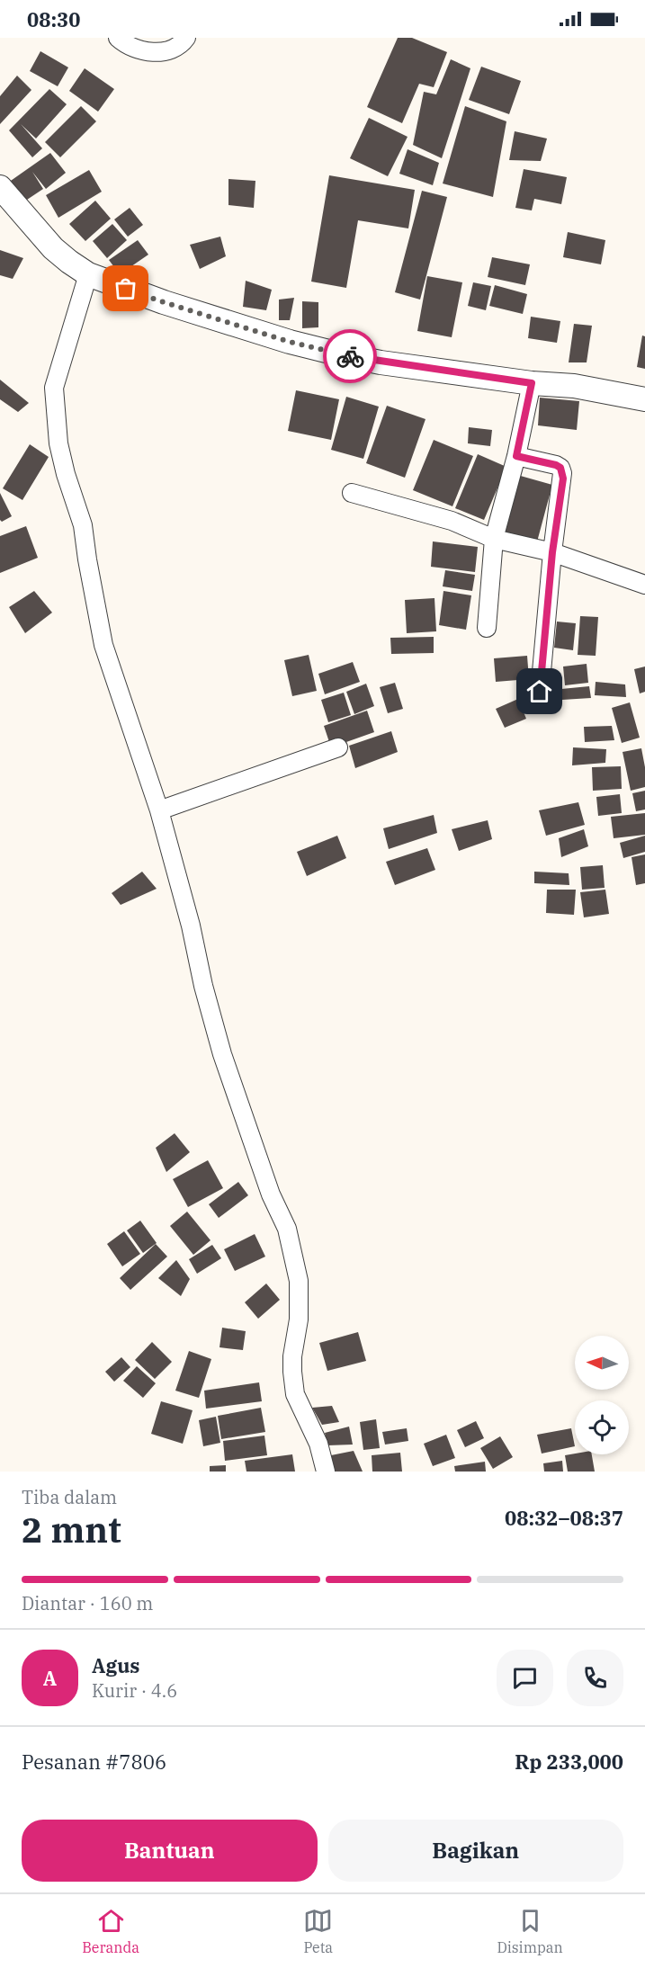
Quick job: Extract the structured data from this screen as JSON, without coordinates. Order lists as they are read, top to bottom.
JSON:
{
  "north": "left",
  "page": {
    "status": "08:30",
    "heading": ["2 mnt", "Tiba dalam", "08:32–08:37"],
    "panel": [
      "Agus",
      "Kurir · 4.6",
      "Pesanan #7806",
      "Rp 233,000"
    ],
    "bar": "Diantar · 160 m",
    "round": "A",
    "buttons": ["Bantuan", "Bagikan"],
    "tabs": ["Beranda", "Peta", "Disimpan"]
  }
}
